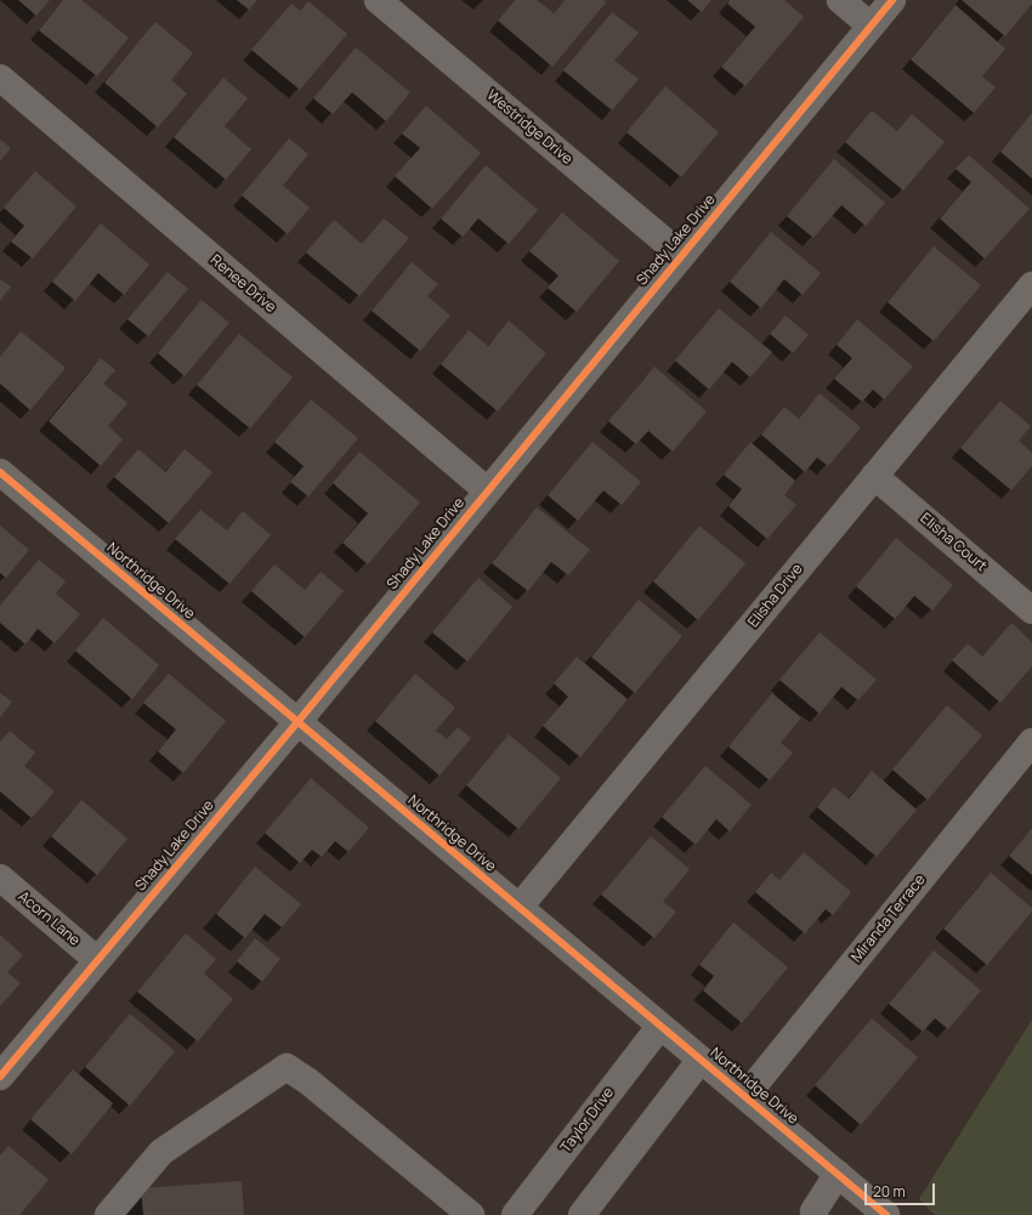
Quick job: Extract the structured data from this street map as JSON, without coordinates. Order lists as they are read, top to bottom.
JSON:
{
  "streets": {
    "street": [
      "Westridge Drive",
      "Shady Lake Drive",
      "Renee Drive",
      "Elisha Court",
      "Northridge Drive",
      "Elisha Drive",
      "Acorn Lane",
      "Miranda Terrace",
      "Taylor Drive"
    ]
  },
  "crossings": [
    ["Westridge Drive", "Shady Lake Drive"],
    ["Shady Lake Drive", "Renee Drive"],
    ["Shady Lake Drive", "Northridge Drive"],
    ["Shady Lake Drive", "Acorn Lane"],
    ["Elisha Court", "Elisha Drive"],
    ["Northridge Drive", "Elisha Drive"],
    ["Northridge Drive", "Miranda Terrace"],
    ["Northridge Drive", "Taylor Drive"]
  ],
  "scale_bar": "20 m"
}
